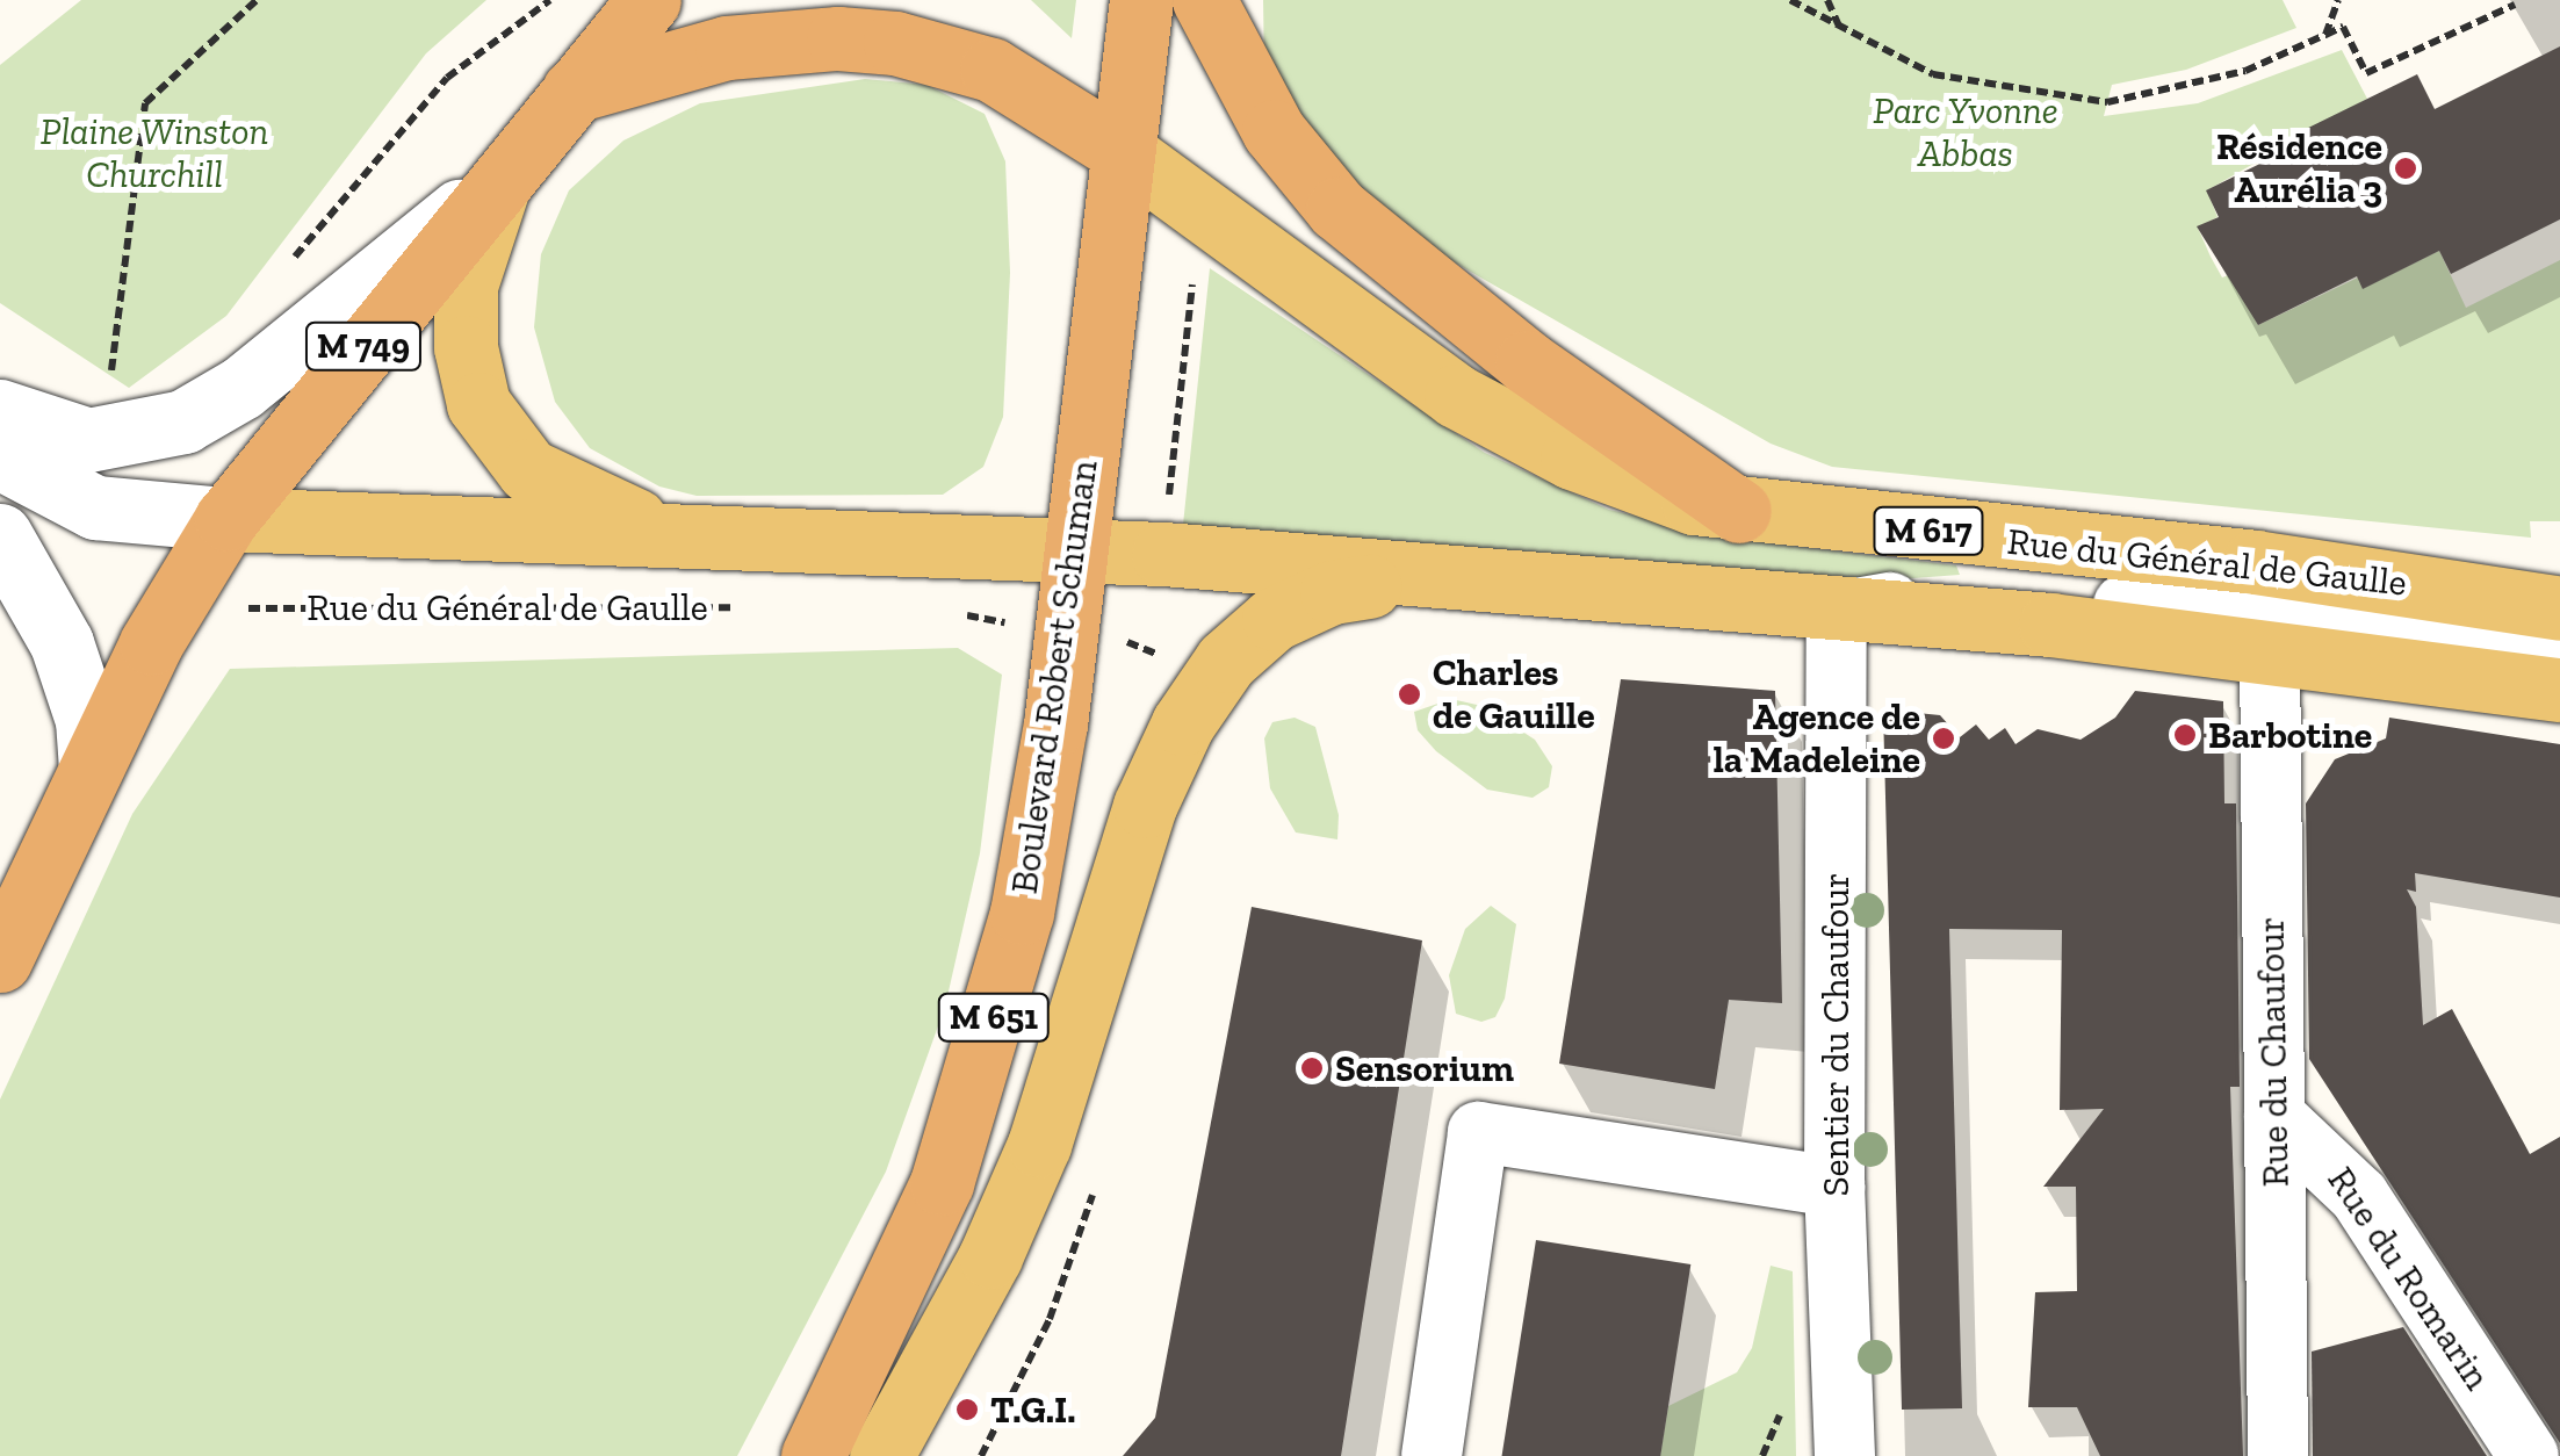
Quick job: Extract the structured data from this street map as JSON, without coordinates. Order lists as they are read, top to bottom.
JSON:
{
  "streets": {
    "highway": ["M 749", "Boulevard Robert Schuman", "M 651"],
    "main road": ["M 617", "Rue du Général de Gaulle"],
    "street": ["Sentier du Chaufour", "Rue du Chaufour", "Rue du Romarin"]
  },
  "crossings": [
    ["M 749", "Rue du Général de Gaulle"],
    ["Rue du Général de Gaulle", "Boulevard Robert Schuman"],
    ["Rue du Général de Gaulle", "Sentier du Chaufour"],
    ["Rue du Général de Gaulle", "Rue du Chaufour"],
    ["Rue du Chaufour", "Rue du Romarin"]
  ],
  "parks": ["Parc Yvonne Abbas", "Plaine Winston Churchill"],
  "places": [
    "Résidence Aurélia 3",
    "Charles de Gauille",
    "Barbotine",
    "Agence de la Madeleine",
    "Sensorium",
    "T.G.I."
  ]
}
